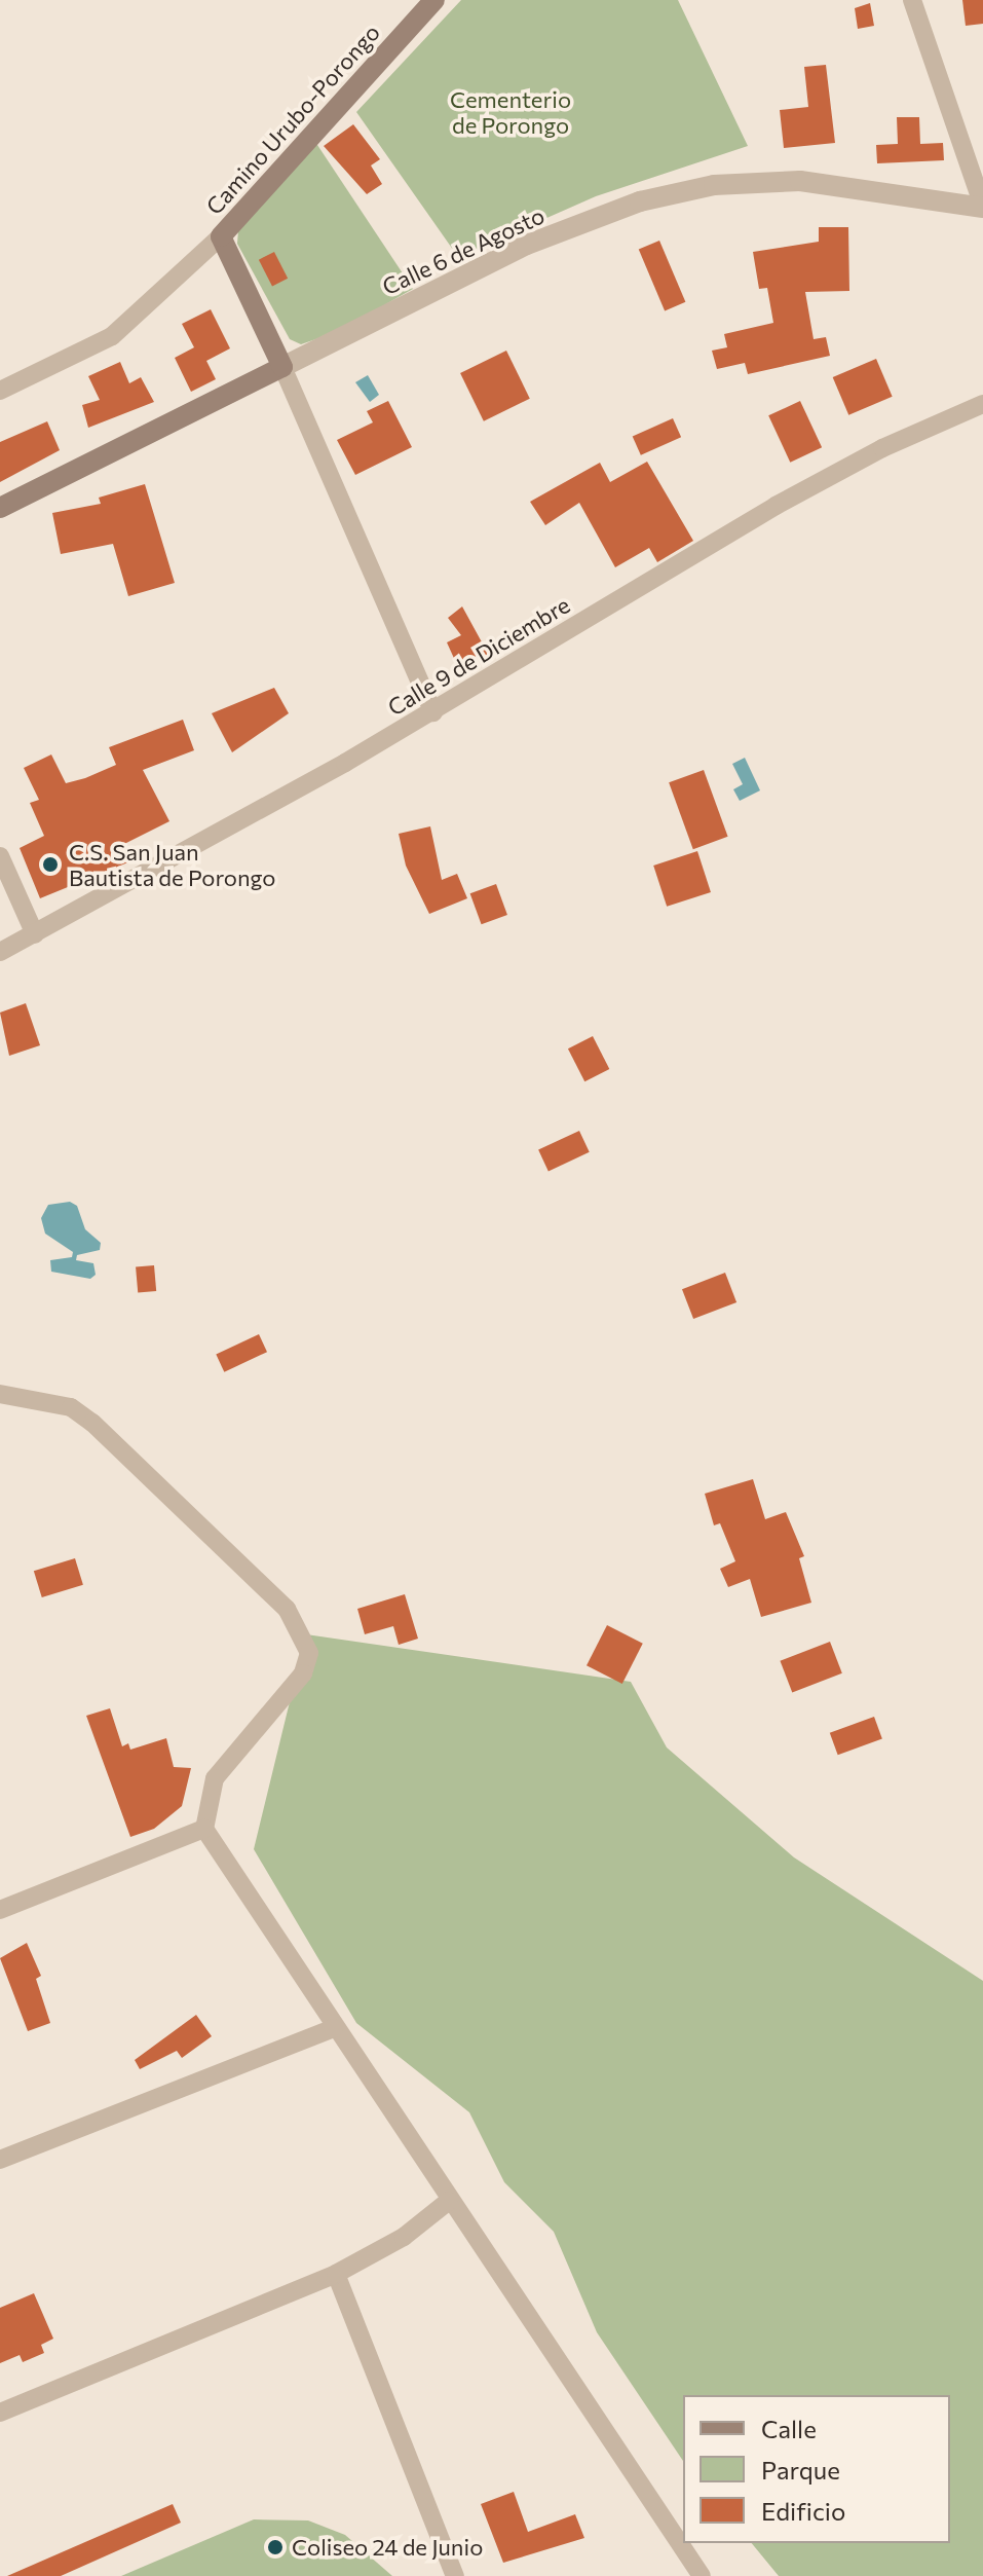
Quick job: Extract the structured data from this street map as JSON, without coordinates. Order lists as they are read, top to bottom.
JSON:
{
  "streets": {
    "main road": ["Camino Urubo-Porongo", "Calle 6 de Agosto"],
    "street": ["Calle 9 de Diciembre"]
  },
  "parks": ["Cementerio de Porongo"],
  "places": ["C.S. San Juan Bautista de Porongo", "Coliseo 24 de Junio"],
  "legend": ["Calle", "Parque", "Edificio"]
}
